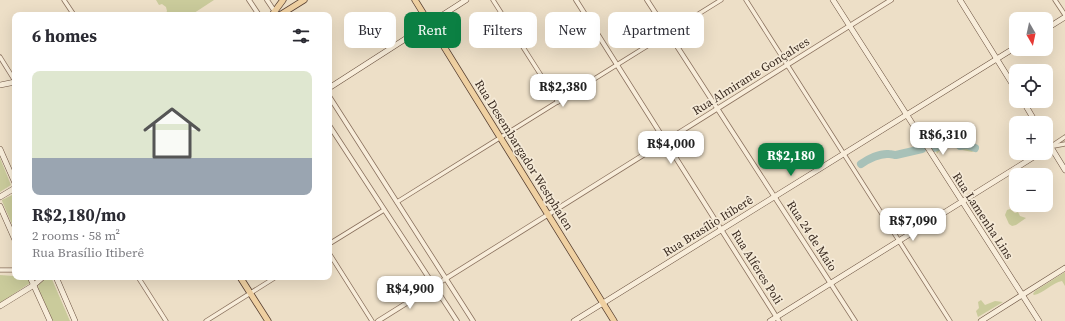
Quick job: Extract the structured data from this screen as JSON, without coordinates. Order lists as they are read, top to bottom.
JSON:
{
  "streets": {
    "main road": ["Rua Desembargador Westphalen", "Rua Lamenha Lins", "Rua Brasílio Itiberê"],
    "street": ["Rua Almirante Gonçalves", "Rua 24 de Maio", "Rua Alferes Poli"]
  },
  "crossings": [
    ["Rua Almirante Gonçalves", "Rua Desembargador Westphalen"],
    ["Rua Almirante Gonçalves", "Rua Lamenha Lins"],
    ["Rua Almirante Gonçalves", "Rua 24 de Maio"],
    ["Rua Almirante Gonçalves", "Rua Alferes Poli"],
    ["Rua Desembargador Westphalen", "Rua Brasílio Itiberê"],
    ["Rua Lamenha Lins", "Rua Brasílio Itiberê"],
    ["Rua Brasílio Itiberê", "Rua 24 de Maio"],
    ["Rua Brasílio Itiberê", "Rua Alferes Poli"]
  ],
  "north": "bottom",
  "page": {
    "map_buttons": ["+", "−"],
    "chip": [
      "Buy",
      "Rent",
      "Filters",
      "New",
      "Apartment"
    ],
    "heading": "6 homes",
    "list": [
      {
        "name": "R$2,180/mo",
        "note": "2 rooms · 58 m² · Rua Brasílio Itiberê"
      }
    ],
    "price": [
      "R$2,380",
      "R$6,310",
      "R$4,000",
      "R$2,180",
      "R$7,090",
      "R$4,900"
    ]
  }
}
